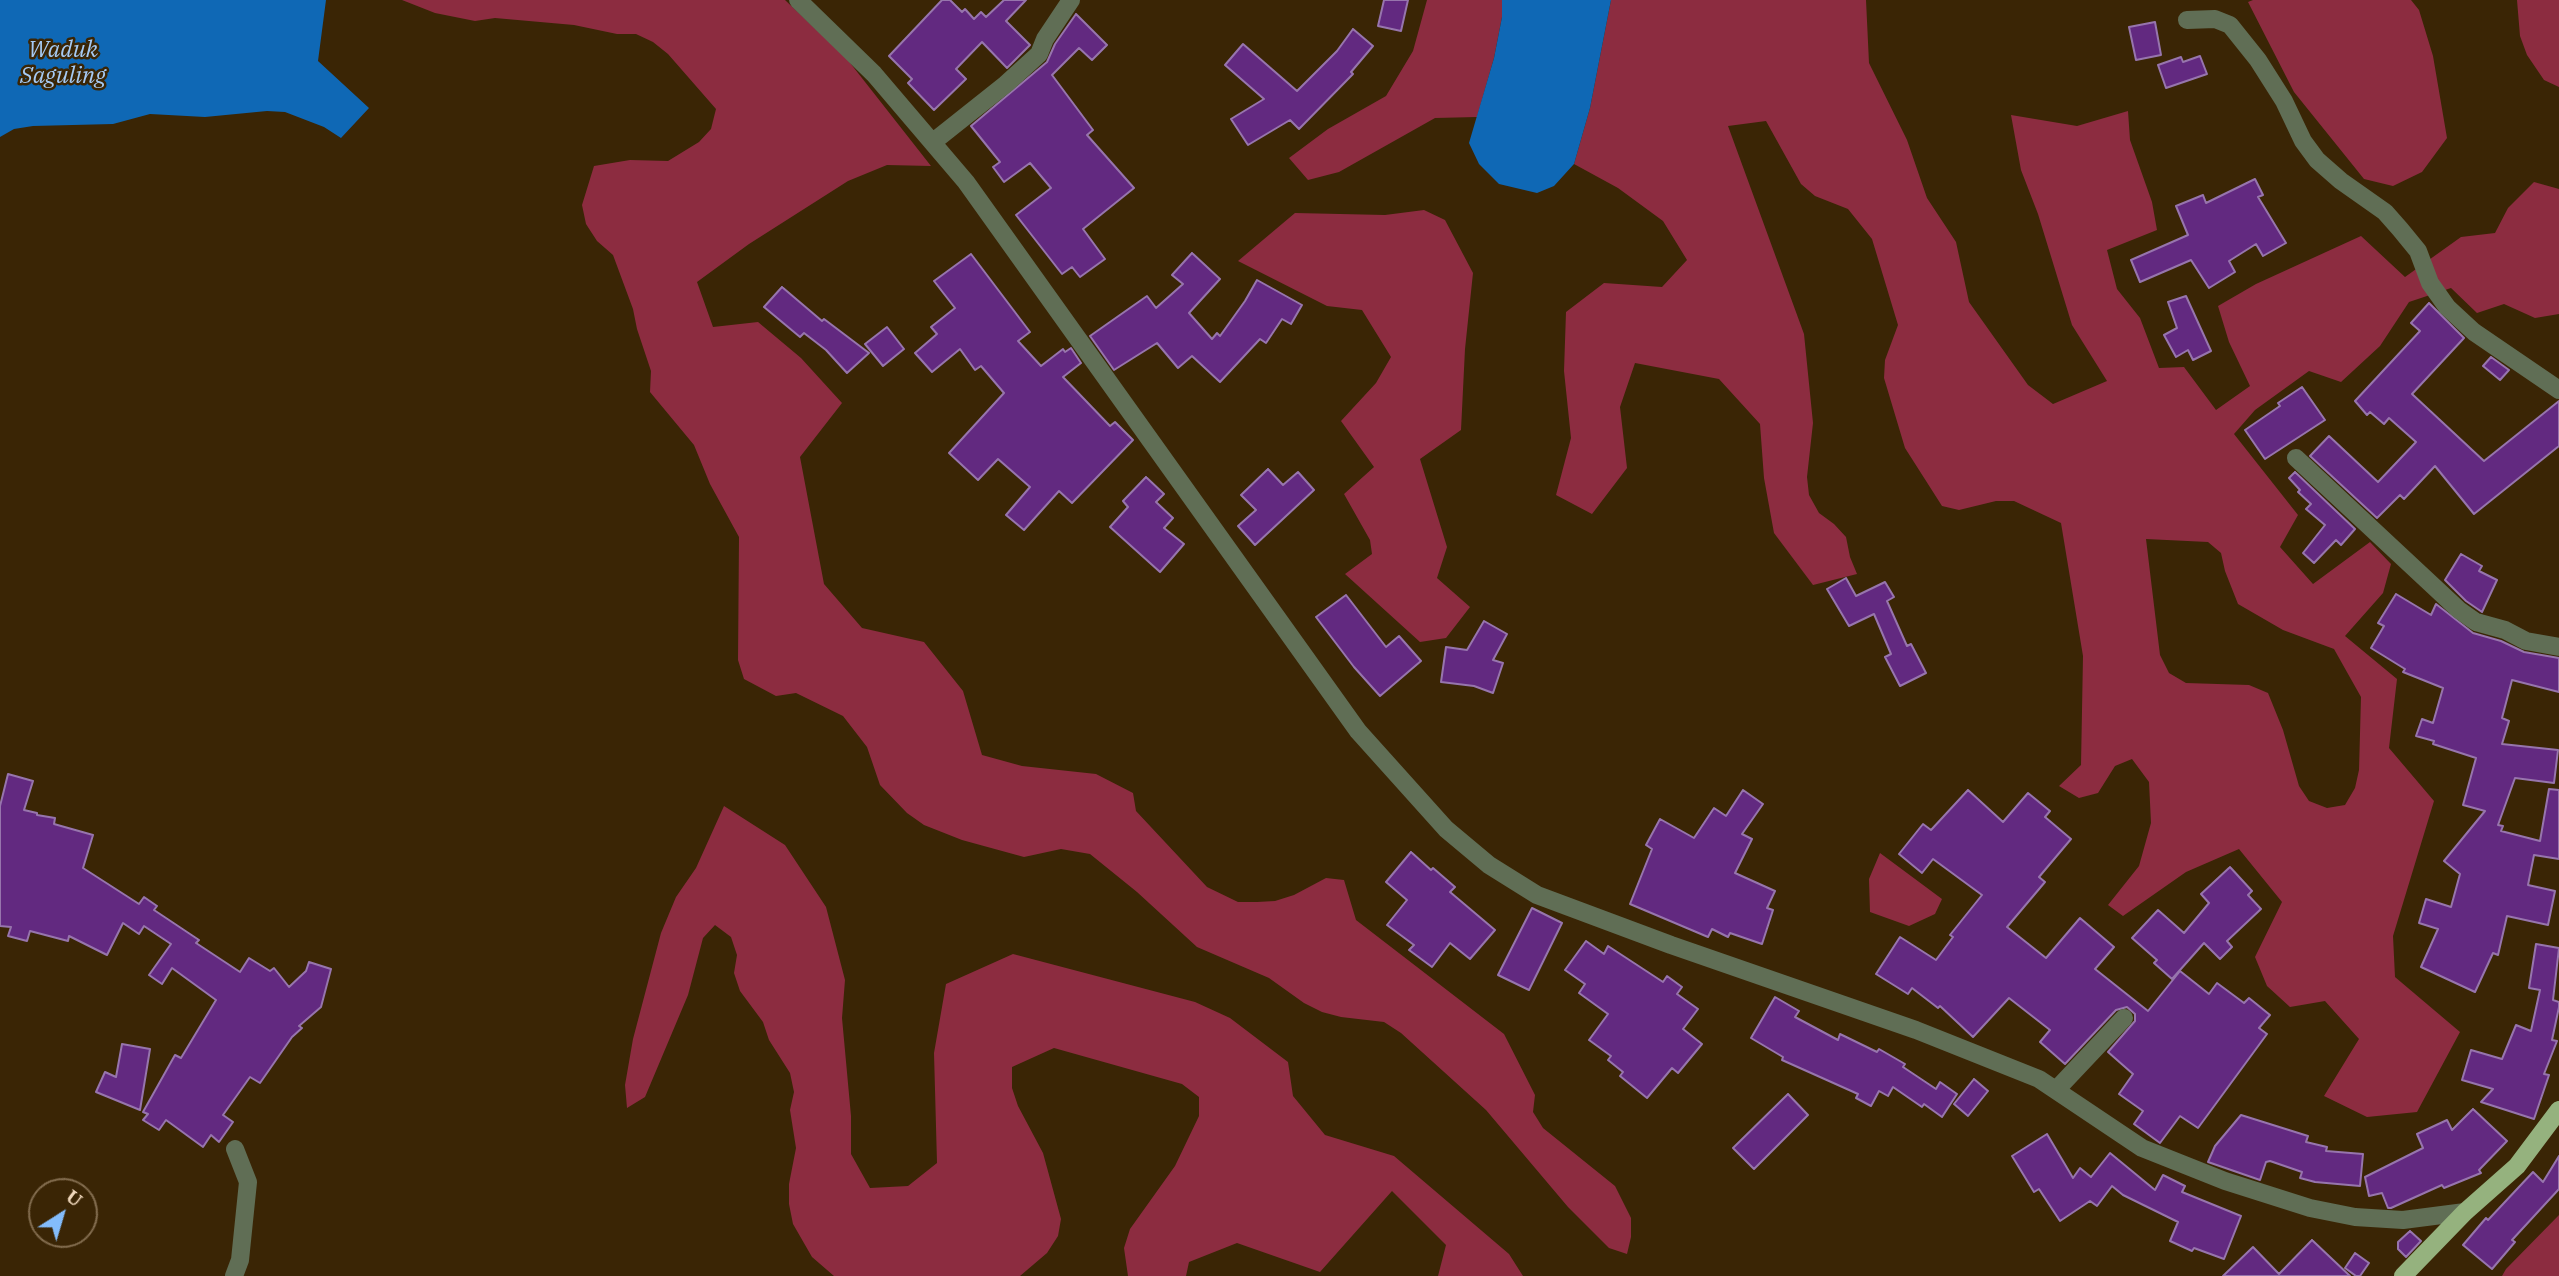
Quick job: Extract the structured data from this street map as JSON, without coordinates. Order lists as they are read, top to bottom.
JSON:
{
  "water": ["Waduk Saguling"],
  "north": "top right"
}
